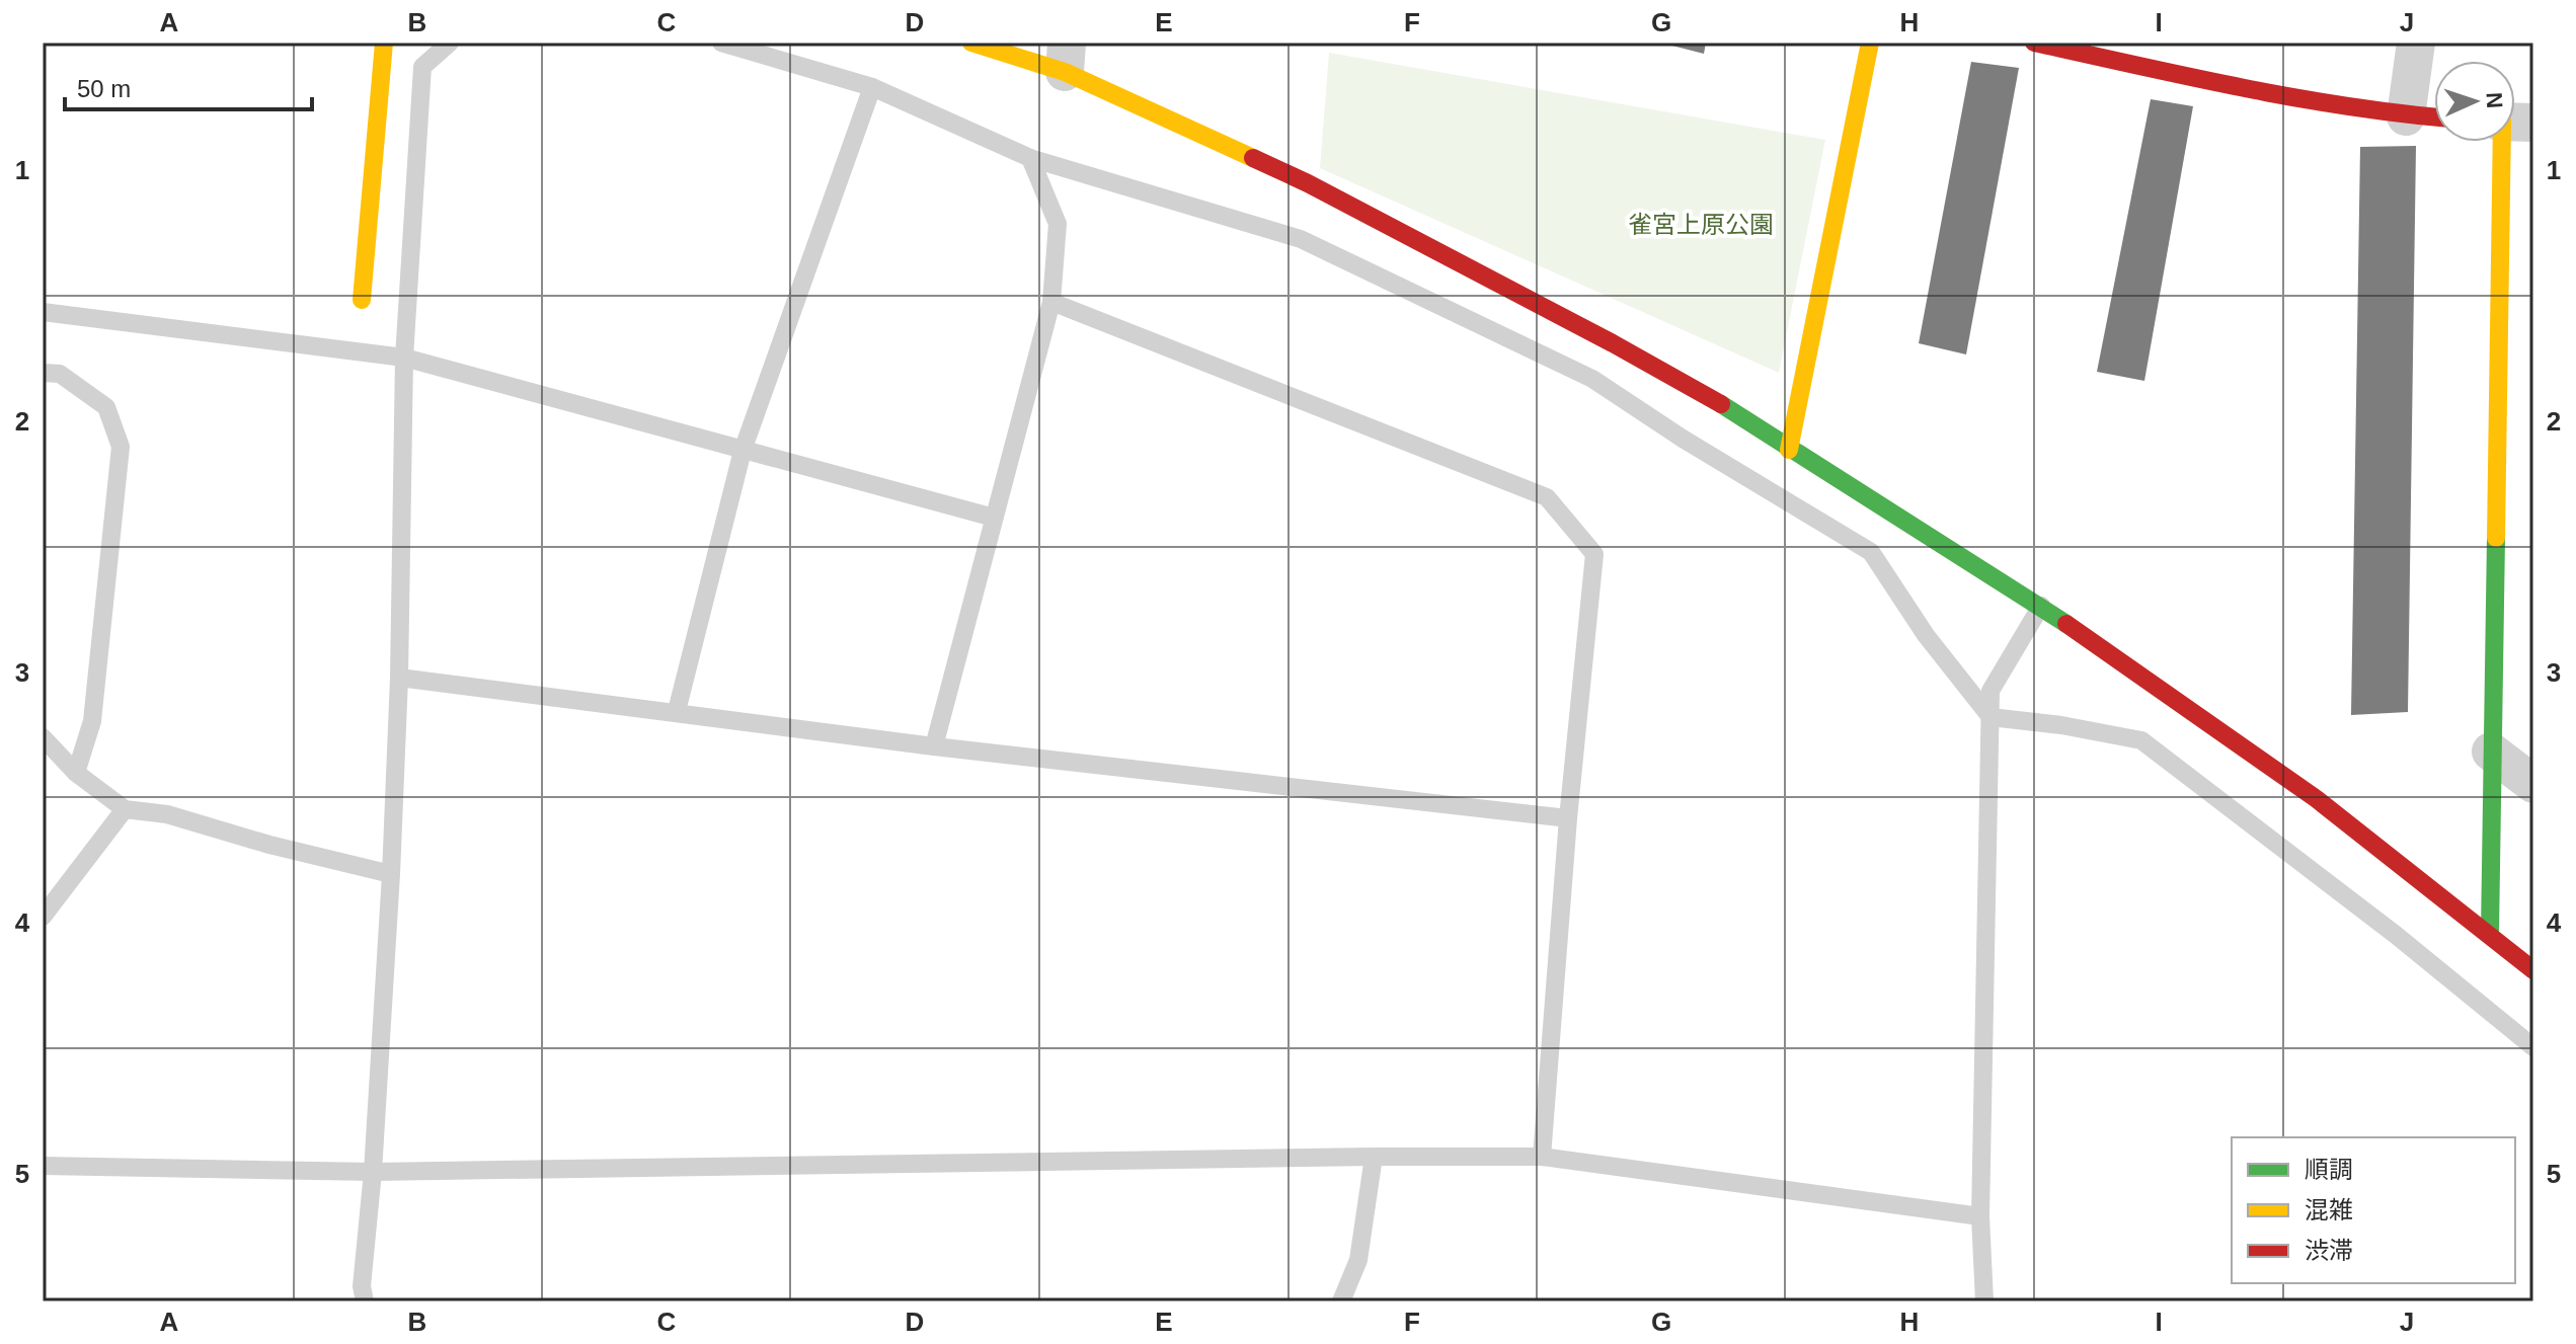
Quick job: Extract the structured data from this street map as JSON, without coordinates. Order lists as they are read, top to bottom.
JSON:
{
  "parks": ["雀宮上原公園"],
  "legend": ["順調", "混雑", "渋滞"],
  "scale_bar": "50 m",
  "north": "right",
  "grid": {
    "columns": [
      "A",
      "B",
      "C",
      "D",
      "E",
      "F",
      "G",
      "H",
      "I",
      "J"
    ],
    "rows": [
      "1",
      "2",
      "3",
      "4",
      "5"
    ]
  }
}
